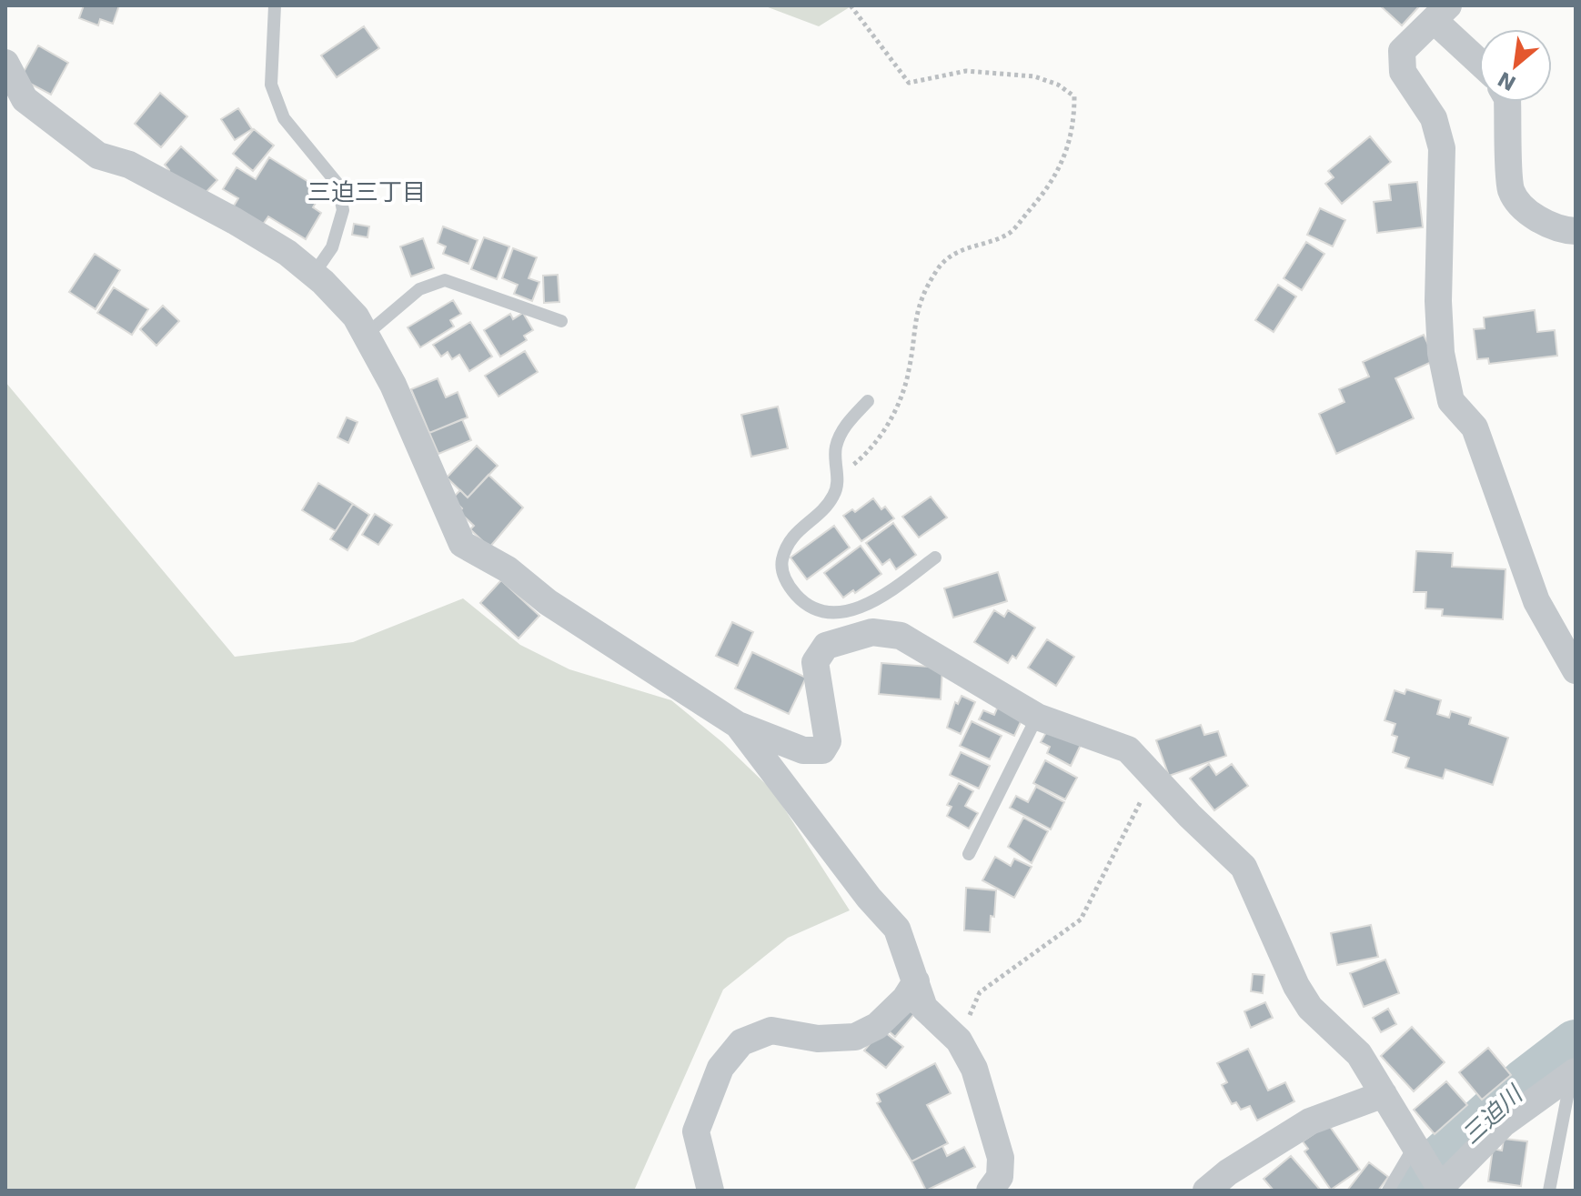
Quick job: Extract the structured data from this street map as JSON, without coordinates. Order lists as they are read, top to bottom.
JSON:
{
  "districts": ["三迫三丁目"],
  "water": ["三迫川"],
  "north": "bottom left"
}
